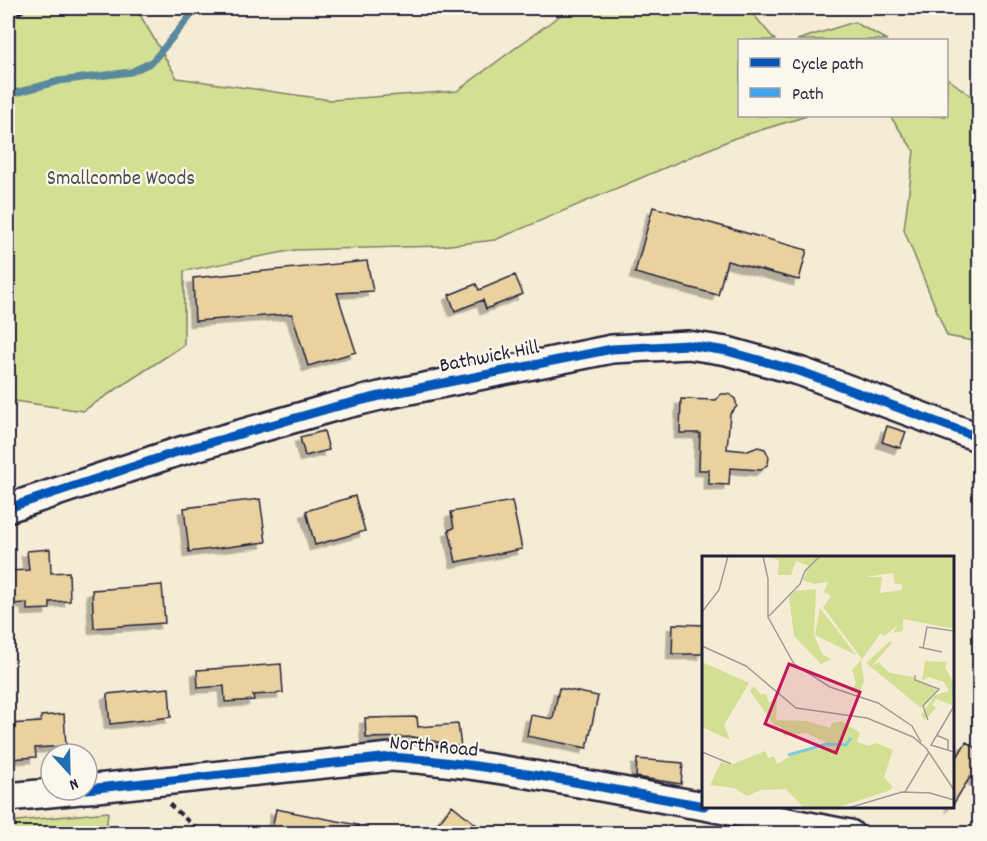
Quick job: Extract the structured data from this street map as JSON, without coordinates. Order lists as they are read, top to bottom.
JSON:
{
  "streets": {
    "street": ["Bathwick Hill", "North Road"]
  },
  "parks": ["Smallcombe Woods"],
  "legend": ["Cycle path", "Path"],
  "north": "bottom"
}
